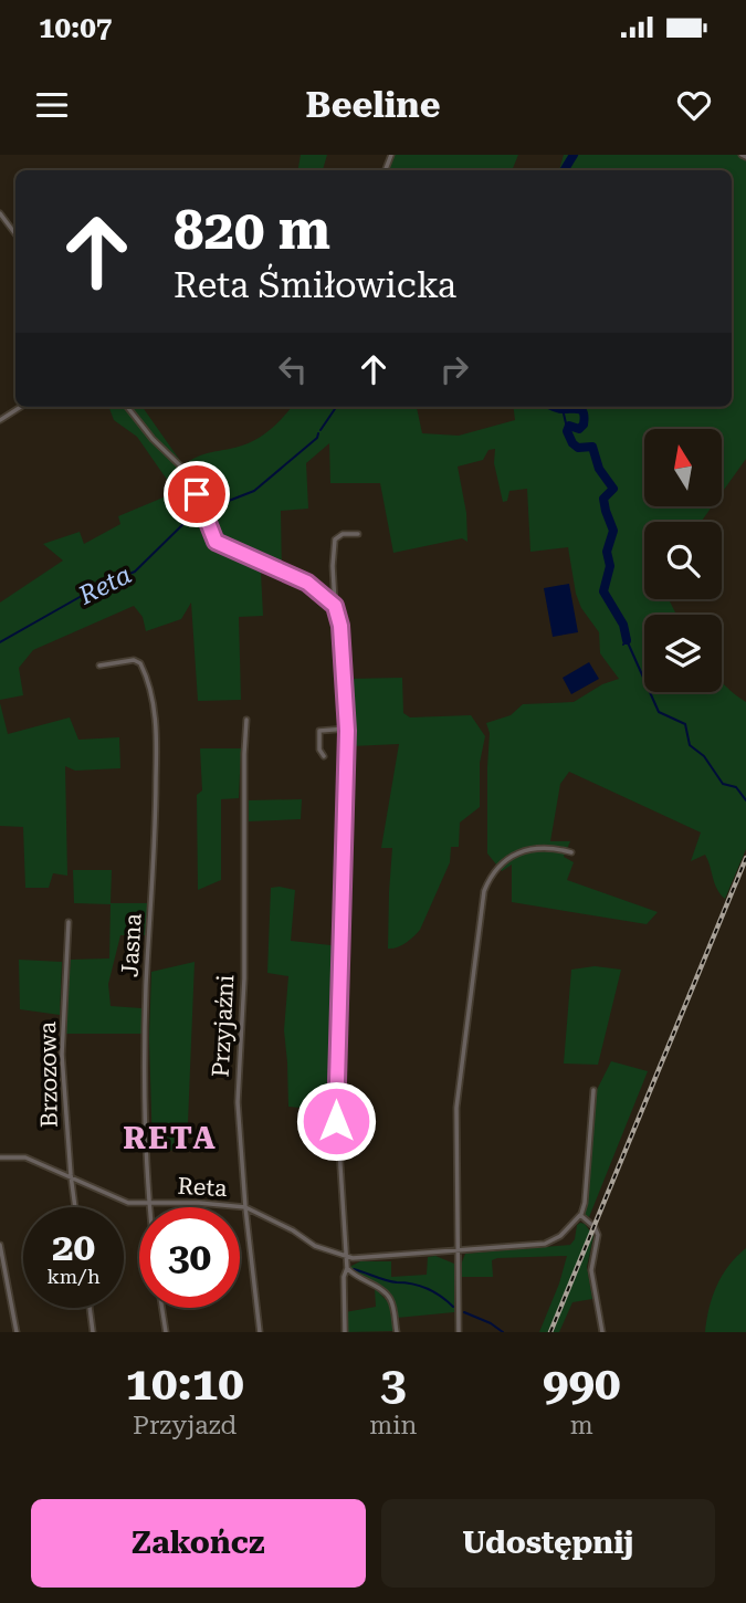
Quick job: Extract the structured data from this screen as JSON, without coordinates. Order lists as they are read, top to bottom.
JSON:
{
  "streets": {
    "street": [
      "Jasna",
      "Przyjaźni",
      "Brzozowa",
      "Reta"
    ]
  },
  "crossings": [
    ["Jasna", "Reta"],
    ["Przyjaźni", "Reta"],
    ["Brzozowa", "Reta"]
  ],
  "districts": ["RETA"],
  "water": ["Reta"],
  "north": "top",
  "page": {
    "status": "10:07",
    "header": "Beeline",
    "turn": ["820 m", "Reta Śmiłowicka"],
    "speed": "20 km/h",
    "limit": "30",
    "eta": [
      "10:10",
      "Przyjazd",
      "3",
      "min",
      "990",
      "m"
    ],
    "buttons": ["Zakończ", "Udostępnij"]
  }
}
